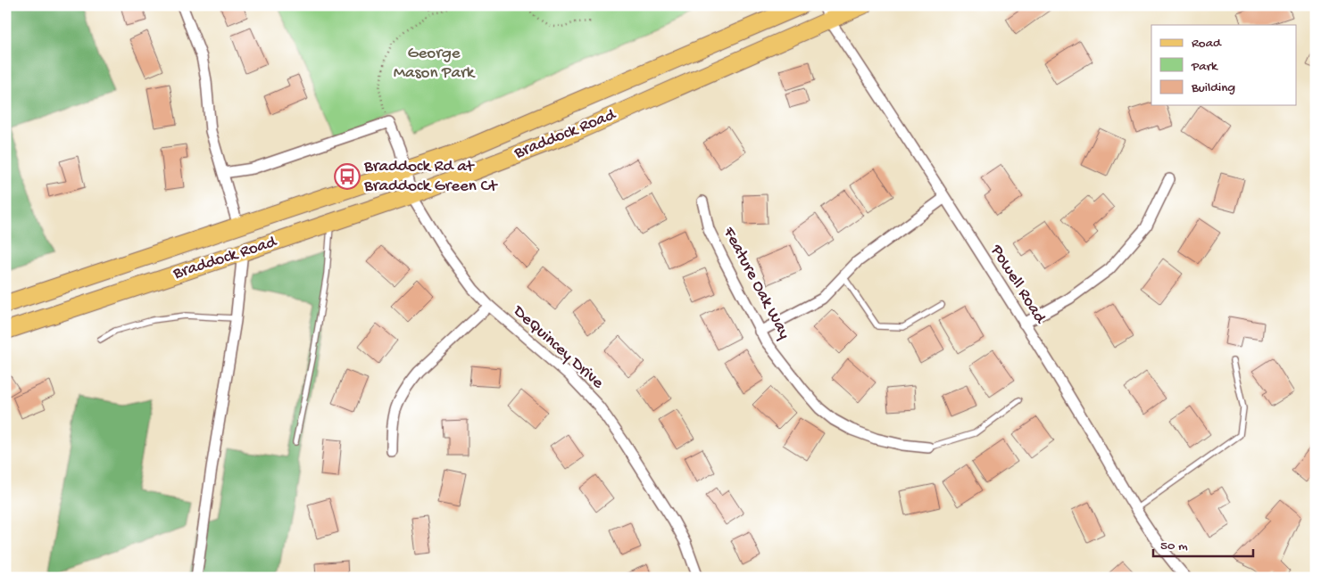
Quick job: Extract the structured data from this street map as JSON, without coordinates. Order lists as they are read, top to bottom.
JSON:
{
  "streets": {
    "main road": ["Braddock Road"],
    "street": ["Feature Oak Way", "Powell Road", "DeQuincey Drive"]
  },
  "crossings": [
    ["Braddock Road", "Powell Road"],
    ["Braddock Road", "DeQuincey Drive"]
  ],
  "parks": ["George Mason Park"],
  "places": {
    "bus stop": ["Braddock Rd at Braddock Green Ct"]
  },
  "legend": ["Road", "Park", "Building"],
  "scale_bar": "50 m"
}
